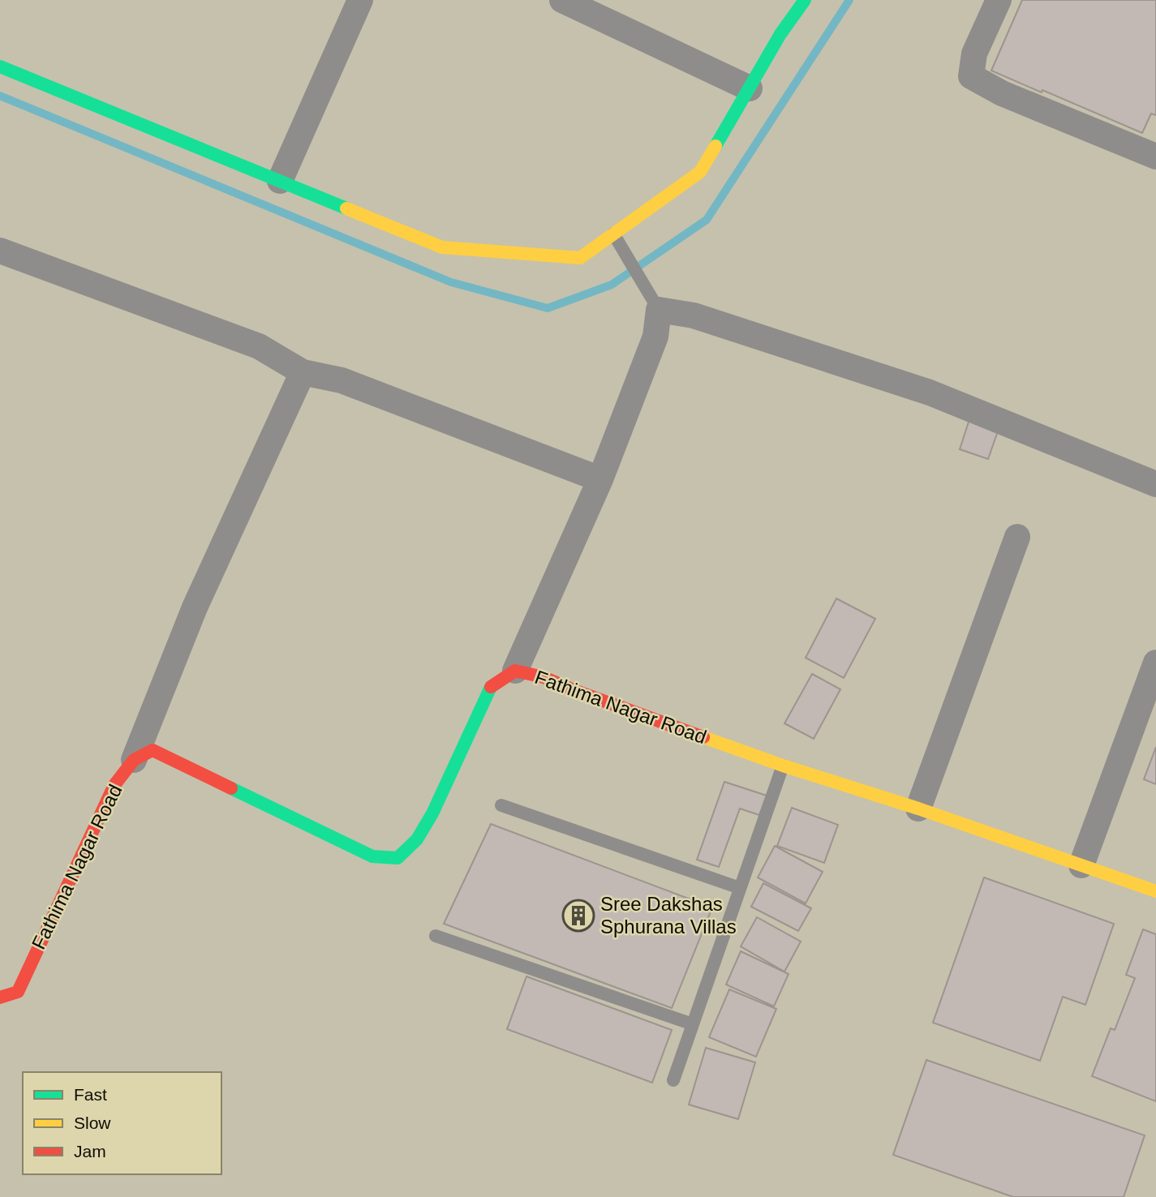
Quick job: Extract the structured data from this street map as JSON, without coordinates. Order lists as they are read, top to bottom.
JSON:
{
  "streets": {
    "street": ["Fathima Nagar Road"]
  },
  "places": {
    "building": ["Sree Dakshas Sphurana Villas"]
  },
  "legend": ["Fast", "Slow", "Jam"]
}
